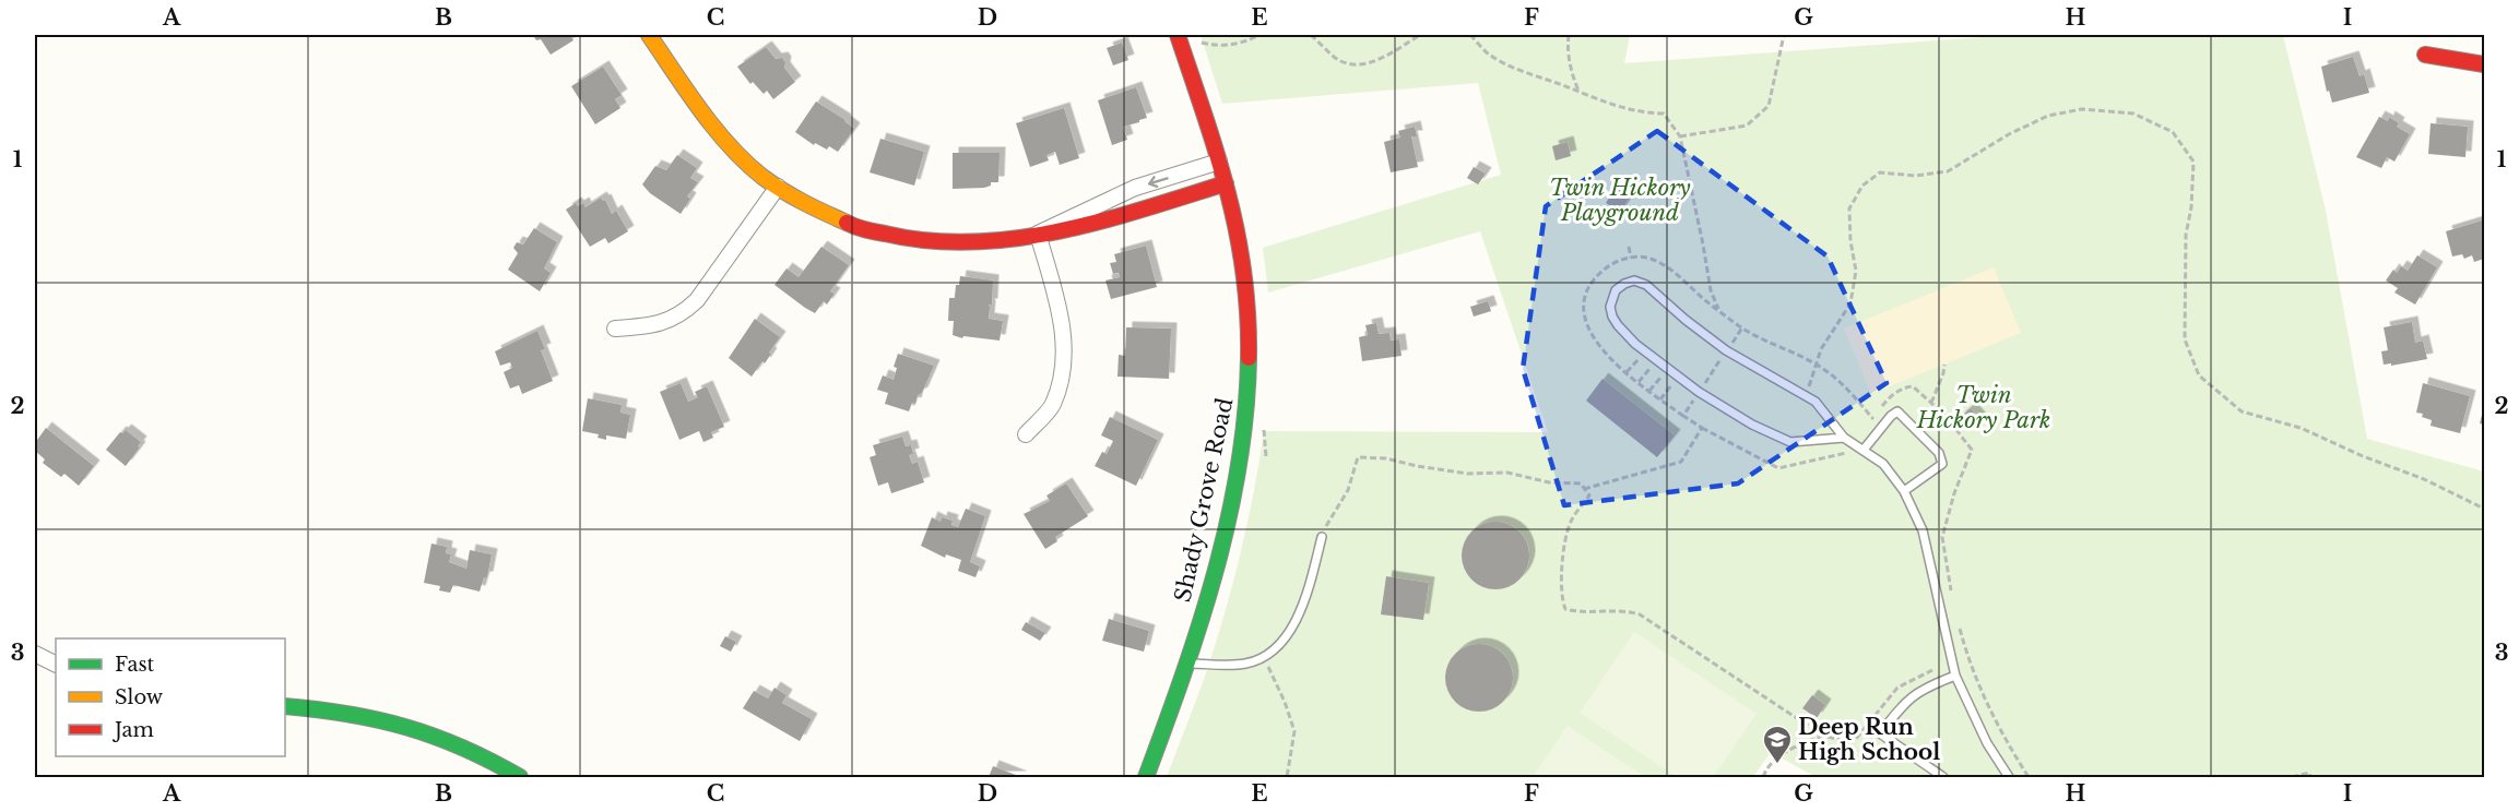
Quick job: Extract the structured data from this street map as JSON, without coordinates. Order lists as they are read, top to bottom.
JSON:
{
  "streets": {
    "street": ["Shady Grove Road"]
  },
  "parks": ["Twin Hickory Playground", "Twin Hickory Park"],
  "places": {
    "school or university": ["Deep Run High School"]
  },
  "legend": ["Fast", "Slow", "Jam"],
  "grid": {
    "columns": [
      "A",
      "B",
      "C",
      "D",
      "E",
      "F",
      "G",
      "H",
      "I"
    ],
    "rows": ["1", "2", "3"]
  }
}
